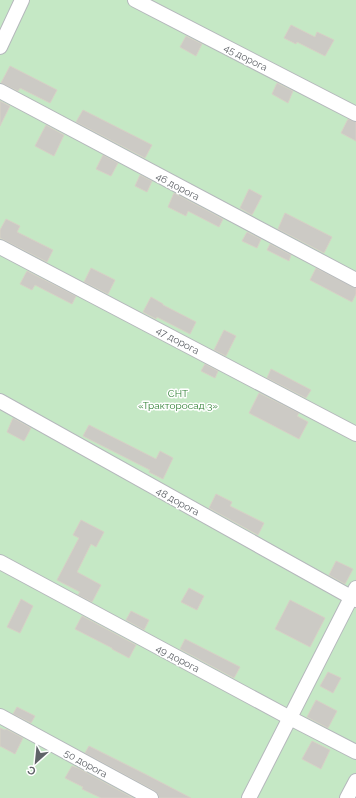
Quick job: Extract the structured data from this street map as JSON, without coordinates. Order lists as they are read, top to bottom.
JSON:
{
  "streets": {
    "street": [
      "45 дорога",
      "46 дорога",
      "47 дорога",
      "48 дорога",
      "49 дорога",
      "50 дорога"
    ]
  },
  "parks": ["СНТ «Тракторосад 3»"],
  "north": "bottom left"
}
